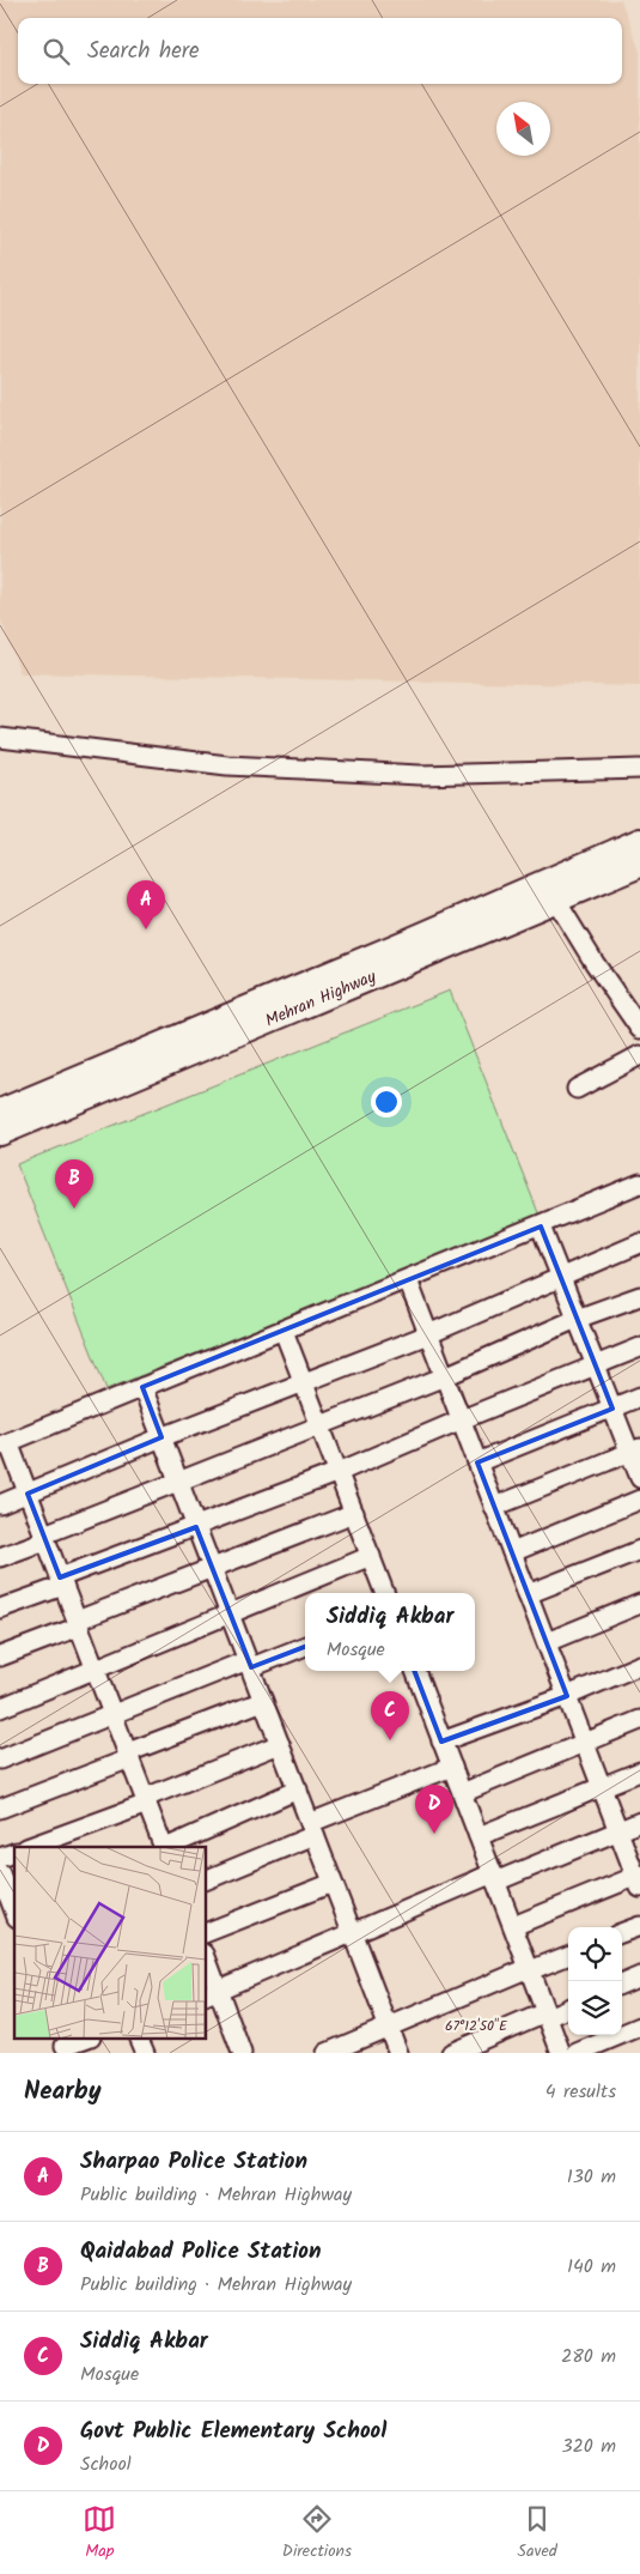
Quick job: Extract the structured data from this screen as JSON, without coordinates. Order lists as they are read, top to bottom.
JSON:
{
  "streets": {
    "main road": ["Mehran Highway"]
  },
  "north": "top left",
  "page": {
    "search": "Search here",
    "pins": [
      "A",
      "B",
      "C",
      "D"
    ],
    "popup": ["Siddiq Akbar", "Mosque"],
    "heading": ["Nearby", "4 results"],
    "list": [
      {
        "mark": "A",
        "name": "Sharpao Police Station",
        "note": "Public building · Mehran Highway",
        "value": "130 m"
      },
      {
        "mark": "B",
        "name": "Qaidabad Police Station",
        "note": "Public building · Mehran Highway",
        "value": "140 m"
      },
      {
        "mark": "C",
        "name": "Siddiq Akbar",
        "note": "Mosque",
        "value": "280 m"
      },
      {
        "mark": "D",
        "name": "Govt Public Elementary School",
        "note": "School",
        "value": "320 m"
      }
    ],
    "nav": ["Map", "Directions", "Saved"]
  },
  "coordinates": ["67°12'50\"E"]
}
